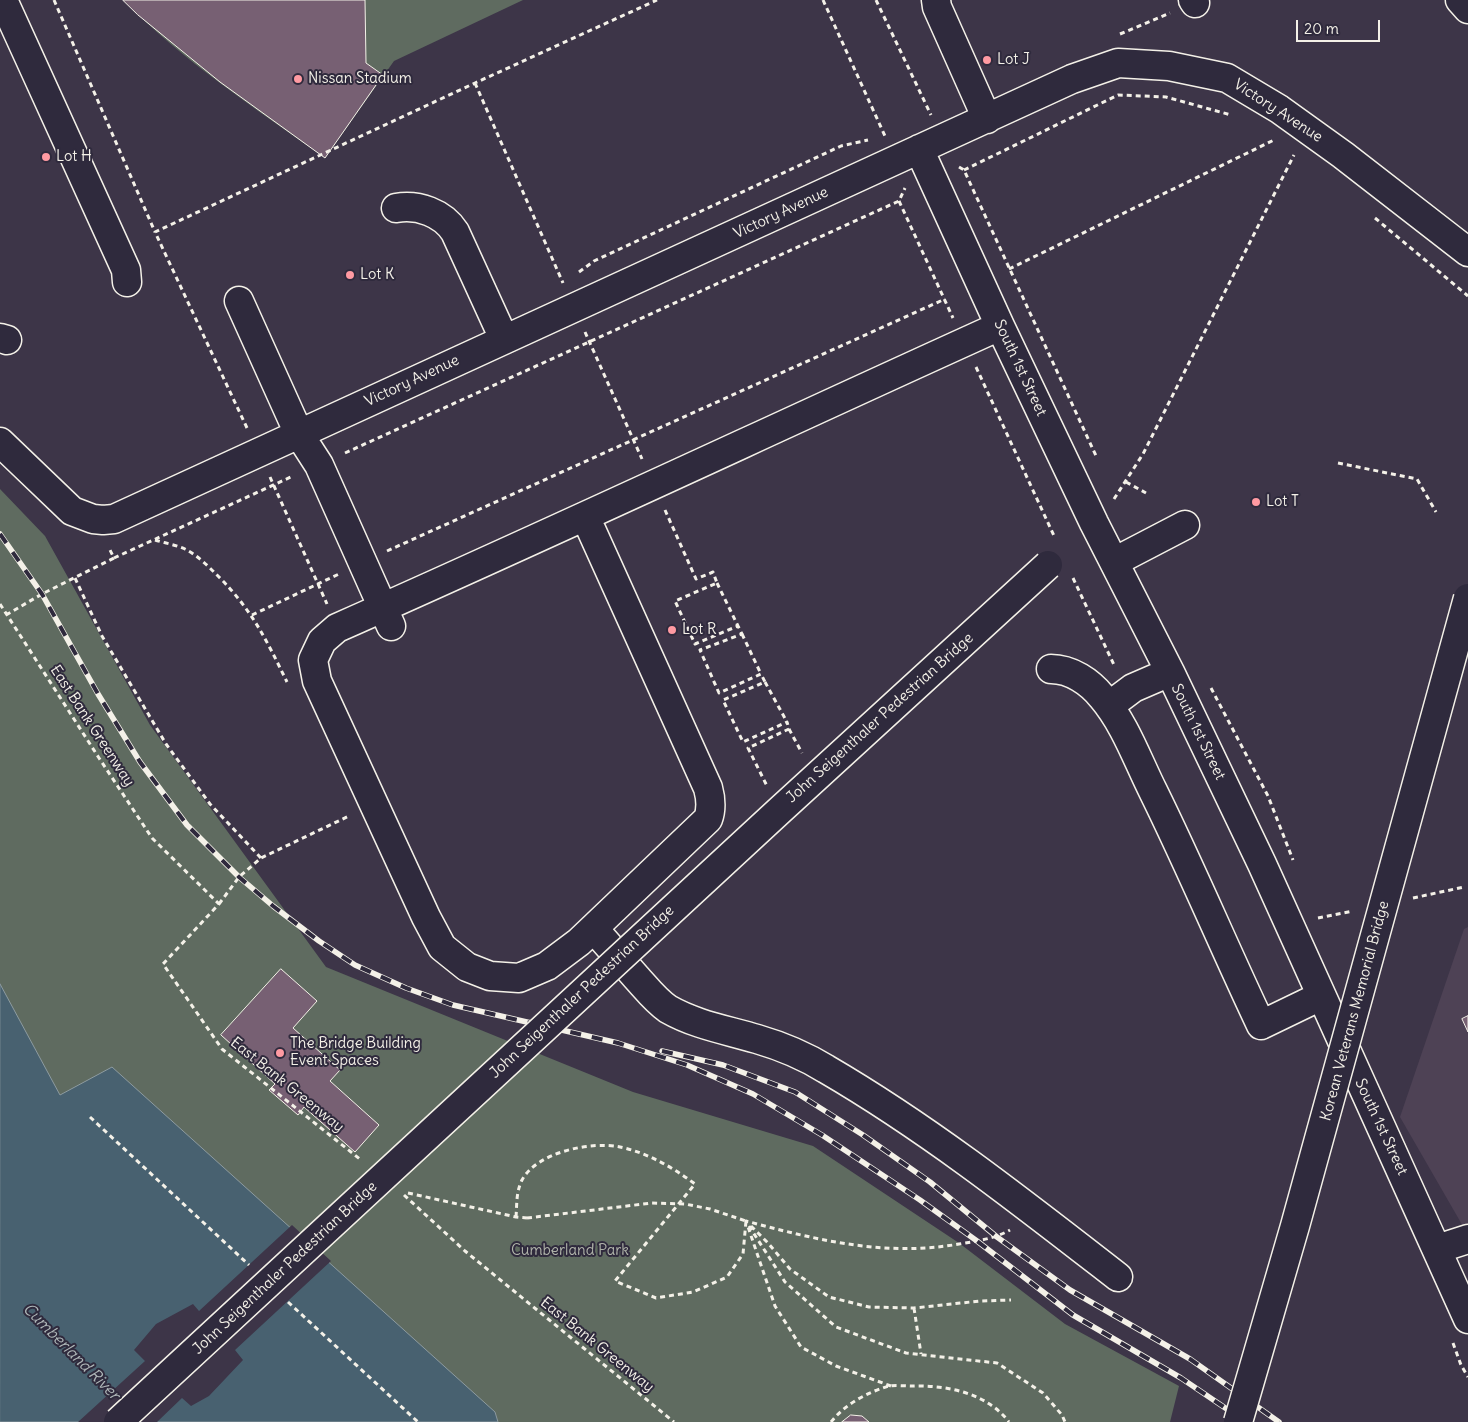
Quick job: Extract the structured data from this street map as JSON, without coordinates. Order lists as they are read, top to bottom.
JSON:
{
  "streets": {
    "street": [
      "Victory Avenue",
      "South 1st Street",
      "John Seigenthaler Pedestrian Bridge",
      "Korean Veterans Memorial Bridge"
    ],
    "path": ["East Bank Greenway"]
  },
  "crossings": [
    ["Victory Avenue", "South 1st Street"]
  ],
  "water": ["Cumberland River"],
  "parks": ["Cumberland Park"],
  "places": [
    "Lot J",
    "Nissan Stadium",
    "Lot H",
    "Lot K",
    "Lot T",
    "Lot R",
    "The Bridge Building Event Spaces"
  ],
  "scale_bar": "20 m"
}
